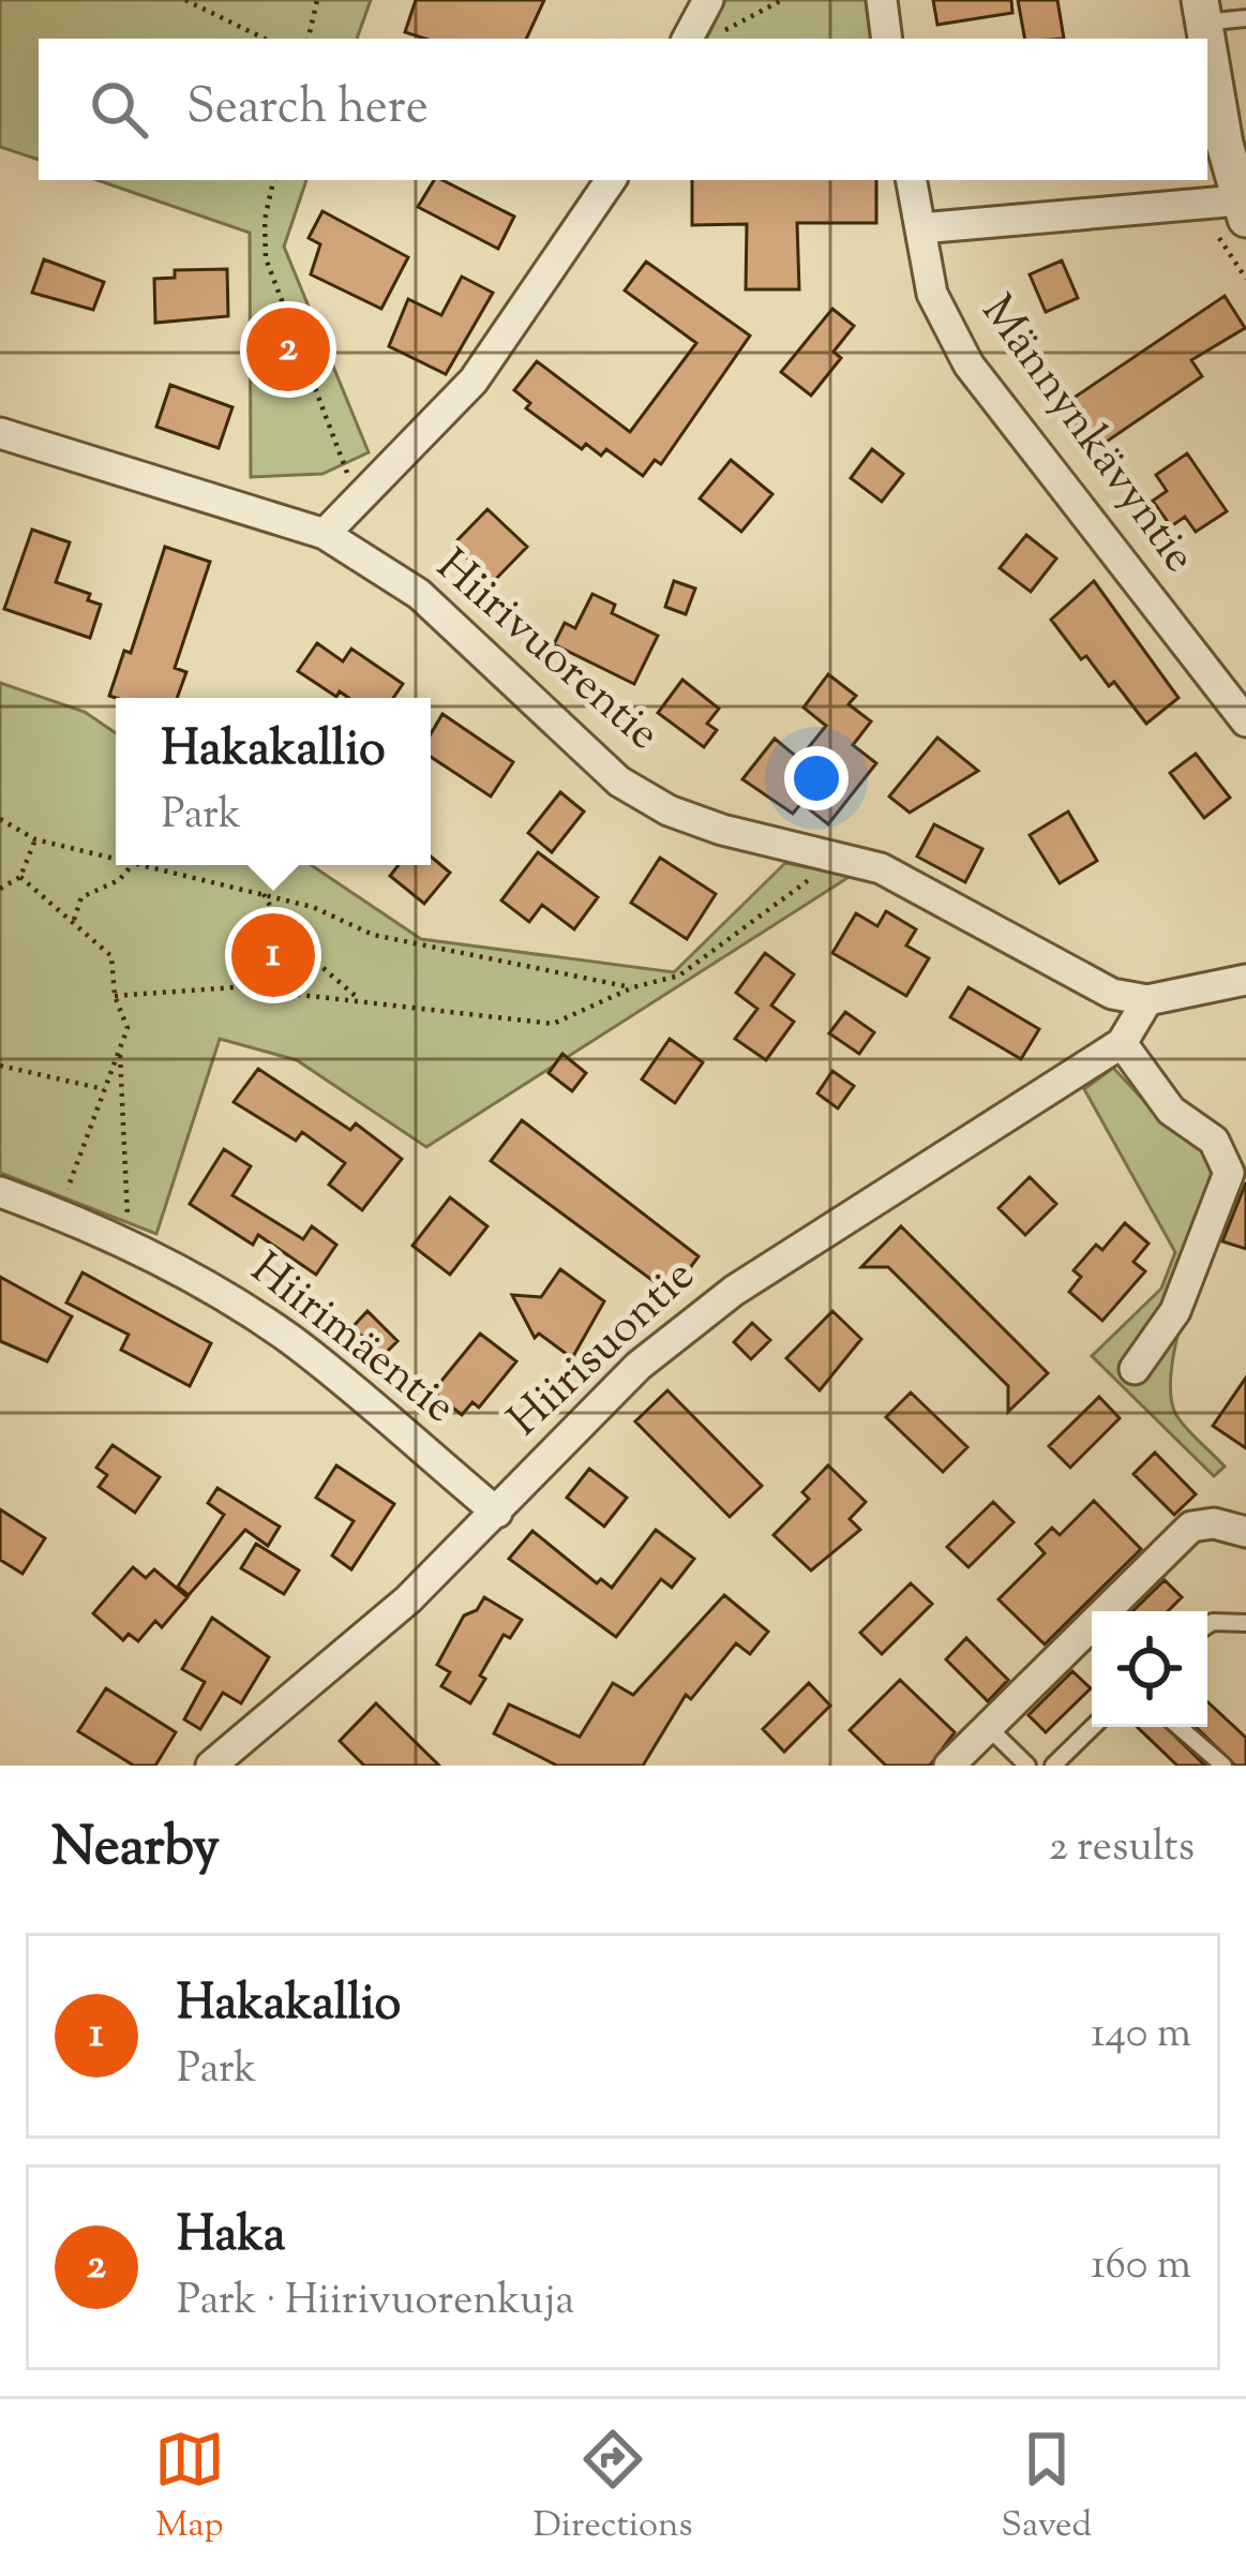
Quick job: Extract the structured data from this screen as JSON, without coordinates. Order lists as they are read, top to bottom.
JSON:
{
  "streets": {
    "street": [
      "Männynkävyntie",
      "Hiirivuorentie",
      "Hiirimäentie",
      "Hiirisuontie"
    ]
  },
  "crossings": [
    ["Hiirivuorentie", "Hiirisuontie"],
    ["Hiirimäentie", "Hiirisuontie"]
  ],
  "page": {
    "search": "Search here",
    "pins": ["2", "1"],
    "popup": ["Hakakallio", "Park"],
    "heading": ["Nearby", "2 results"],
    "list": [
      {
        "mark": "1",
        "name": "Hakakallio",
        "note": "Park",
        "value": "140 m"
      },
      {
        "mark": "2",
        "name": "Haka",
        "note": "Park · Hiirivuorenkuja",
        "value": "160 m"
      }
    ],
    "nav": ["Map", "Directions", "Saved"]
  }
}
